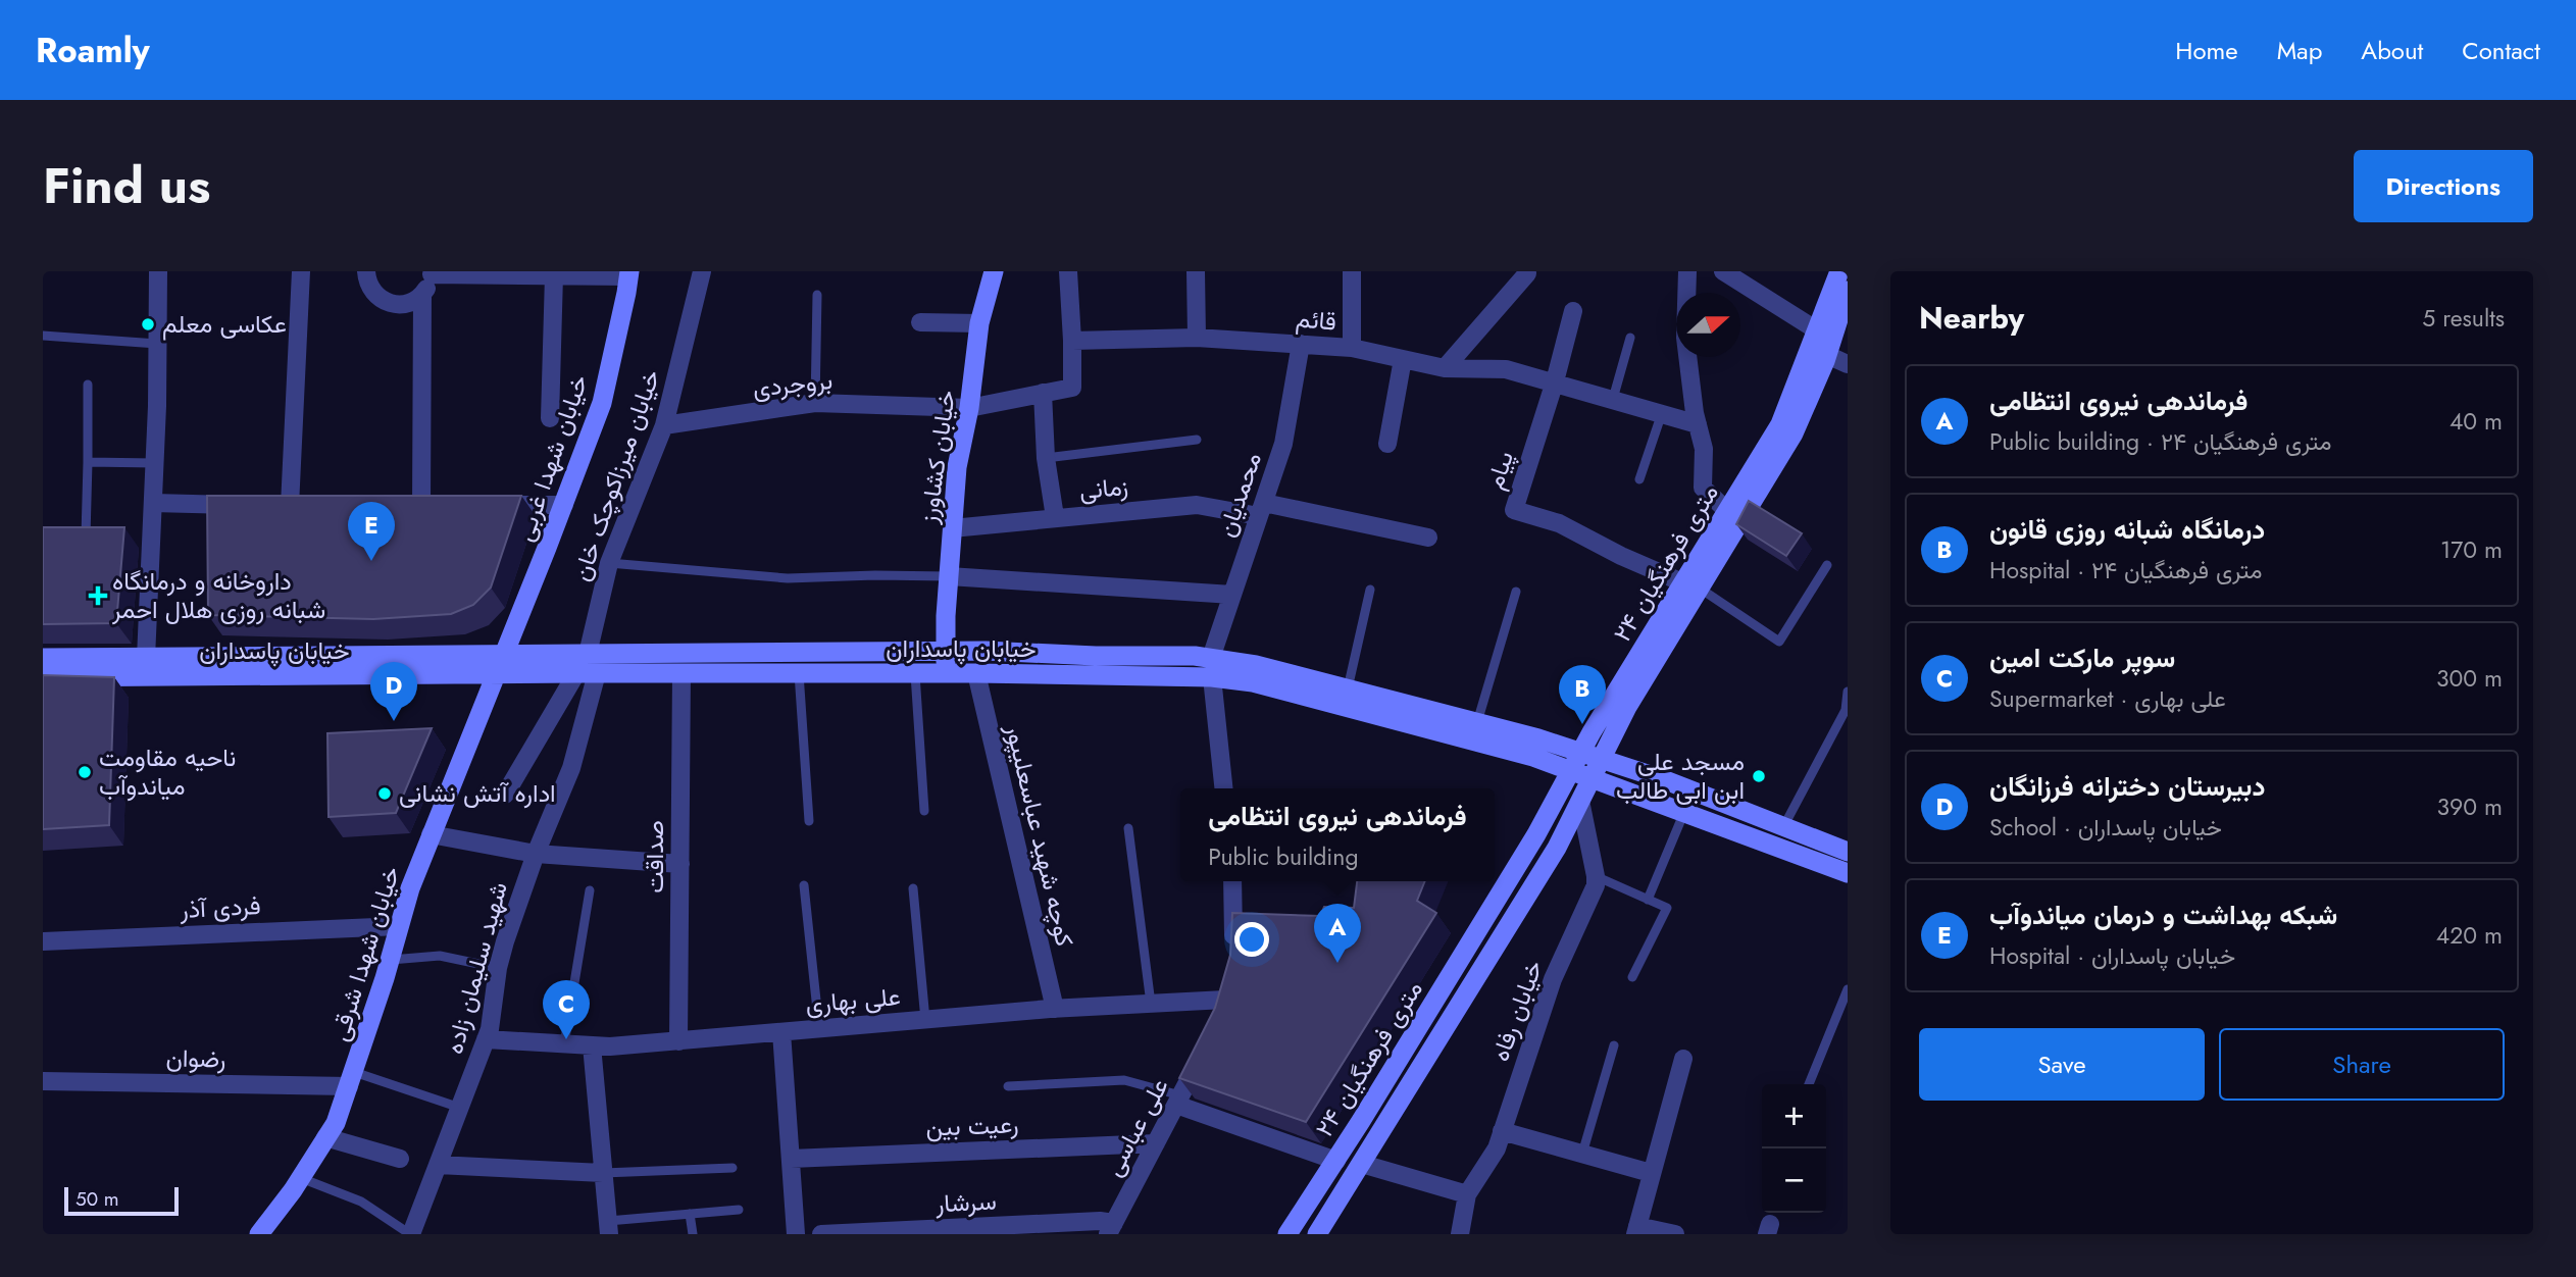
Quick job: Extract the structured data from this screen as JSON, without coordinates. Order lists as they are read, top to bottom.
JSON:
{
  "streets": {
    "main road": [
      "خیابان کشاورز",
      "خیابان شهدا غربی",
      "۲۴ متری فرهنگیان",
      "خیابان پاسداران",
      "خیابان شهدا شرقی"
    ],
    "street": [
      "قائم",
      "بروجردی",
      "پیام",
      "خیابان میرزاکوچک خان",
      "زمانی",
      "محمدیان",
      "کوچه شهید عباسعلیپور",
      "صداقت",
      "فردی آذر",
      "شهید سلیمان زاده",
      "علی بهاری",
      "خیابان رفاه",
      "رضوان",
      "رعیت بین",
      "علی عباسی",
      "سرشار"
    ]
  },
  "crossings": [
    ["قائم", "پیام"],
    ["قائم", "محمدیان"],
    ["بروجردی", "خیابان کشاورز"],
    ["بروجردی", "خیابان میرزاکوچک خان"],
    ["خیابان کشاورز", "زمانی"],
    ["خیابان کشاورز", "خیابان پاسداران"],
    ["خیابان شهدا غربی", "خیابان پاسداران"],
    ["خیابان شهدا غربی", "خیابان شهدا شرقی"],
    ["پیام", "۲۴ متری فرهنگیان"],
    ["خیابان میرزاکوچک خان", "خیابان پاسداران"],
    ["زمانی", "محمدیان"],
    ["محمدیان", "خیابان پاسداران"],
    ["۲۴ متری فرهنگیان", "خیابان پاسداران"],
    ["۲۴ متری فرهنگیان", "خیابان رفاه"],
    ["خیابان پاسداران", "کوچه شهید عباسعلیپور"],
    ["خیابان پاسداران", "صداقت"],
    ["خیابان پاسداران", "خیابان شهدا شرقی"],
    ["خیابان پاسداران", "شهید سلیمان زاده"],
    ["کوچه شهید عباسعلیپور", "علی بهاری"],
    ["صداقت", "علی بهاری"],
    ["فردی آذر", "خیابان شهدا شرقی"],
    ["خیابان شهدا شرقی", "رضوان"],
    ["شهید سلیمان زاده", "علی بهاری"],
    ["رعیت بین", "علی عباسی"],
    ["علی عباسی", "سرشار"]
  ],
  "places": {
    "other": [
      "عکاسی معلم",
      "ناحیه مقاومت میاندوآب",
      "مسجد علی ابن ابی طالب",
      "اداره آتش نشانی"
    ],
    "health": ["داروخانه و درمانگاه شبانه روزی هلال احمر"]
  },
  "scale_bar": "50 m",
  "north": "right",
  "page": {
    "header": "Roamly",
    "nav": [
      "Home",
      "Map",
      "About",
      "Contact"
    ],
    "title": "Find us",
    "buttons": [
      "Directions",
      ["Save", "Share"]
    ],
    "heading": ["Nearby", "5 results"],
    "list": [
      {
        "mark": "A",
        "name": "فرماندهی نیروی انتظامی",
        "note": "Public building · ۲۴ متری فرهنگیان",
        "value": "40 m"
      },
      {
        "mark": "B",
        "name": "درمانگاه شبانه روزی قانون",
        "note": "Hospital · ۲۴ متری فرهنگیان",
        "value": "170 m"
      },
      {
        "mark": "C",
        "name": "سوپر مارکت امین",
        "note": "Supermarket · علی بهاری",
        "value": "300 m"
      },
      {
        "mark": "D",
        "name": "دبیرستان دخترانه فرزانگان",
        "note": "School · خیابان پاسداران",
        "value": "390 m"
      },
      {
        "mark": "E",
        "name": "شبکه بهداشت و درمان میاندوآب",
        "note": "Hospital · خیابان پاسداران",
        "value": "420 m"
      }
    ],
    "pins": [
      "E",
      "D",
      "B",
      "A",
      "C"
    ],
    "popup": ["فرماندهی نیروی انتظامی", "Public building"],
    "map_buttons": ["+", "−"],
    "scale": "50 m"
  }
}
